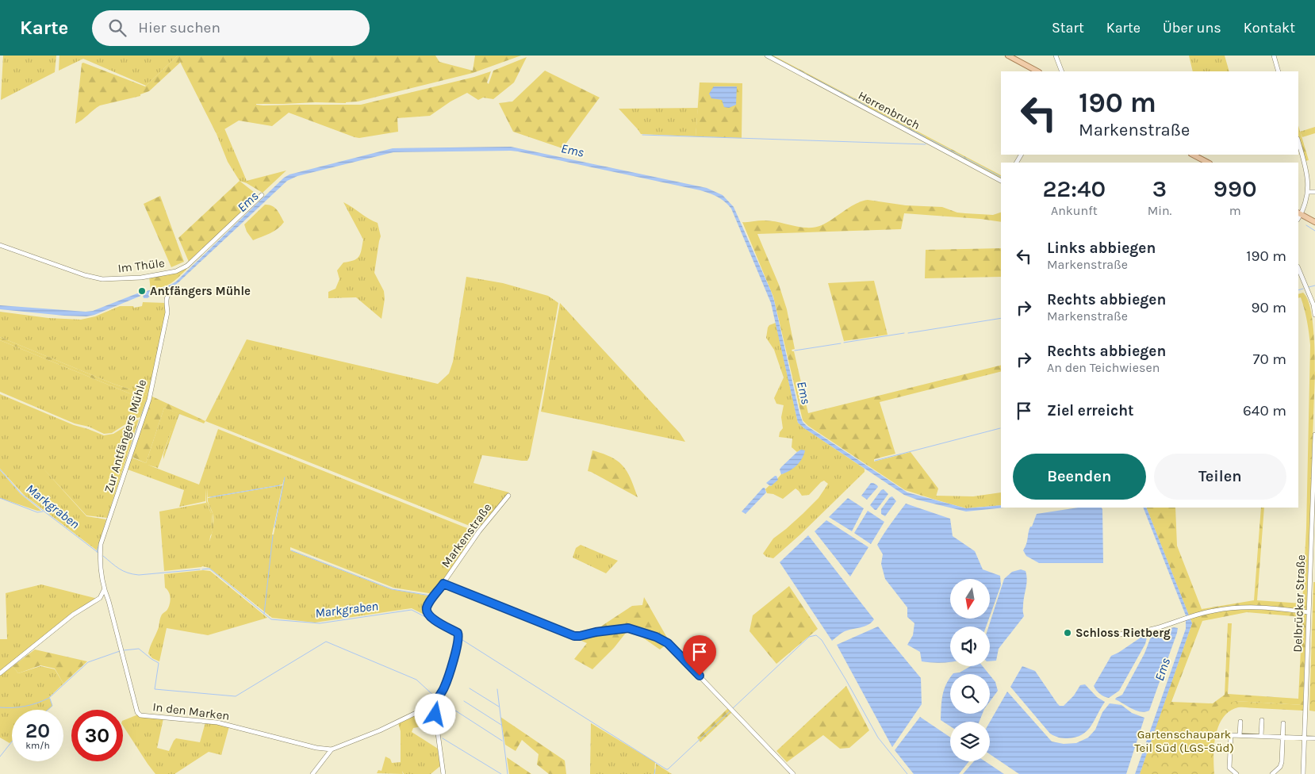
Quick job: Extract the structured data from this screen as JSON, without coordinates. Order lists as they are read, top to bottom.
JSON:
{
  "streets": {
    "street": [
      "Herrenbruch",
      "Im Thüle",
      "Zur Antfängers Mühle",
      "Markenstraße",
      "Delbrücker Straße",
      "In den Marken"
    ]
  },
  "crossings": [
    ["Zur Antfängers Mühle", "In den Marken"],
    ["Markenstraße", "In den Marken"]
  ],
  "water": ["Ems", "Markgraben"],
  "parks": ["Gartenschaupark Teil Süd (LGS-Süd)"],
  "places": ["Antfängers Mühle", "Schloss Rietberg"],
  "north": "bottom",
  "page": {
    "header": "Karte",
    "search": "Hier suchen",
    "nav": [
      "Start",
      "Karte",
      "Über uns",
      "Kontakt"
    ],
    "turn": ["190 m", "Markenstraße"],
    "eta": [
      "22:40",
      "Ankunft",
      "3",
      "Min.",
      "990",
      "m"
    ],
    "list": [
      {
        "name": "Links abbiegen",
        "note": "Markenstraße",
        "value": "190 m"
      },
      {
        "name": "Rechts abbiegen",
        "note": "Markenstraße",
        "value": "90 m"
      },
      {
        "name": "Rechts abbiegen",
        "note": "An den Teichwiesen",
        "value": "70 m"
      },
      {
        "name": "Ziel erreicht",
        "value": "640 m"
      }
    ],
    "buttons": ["Beenden", "Teilen"],
    "speed": "20 km/h",
    "limit": "30"
  }
}
